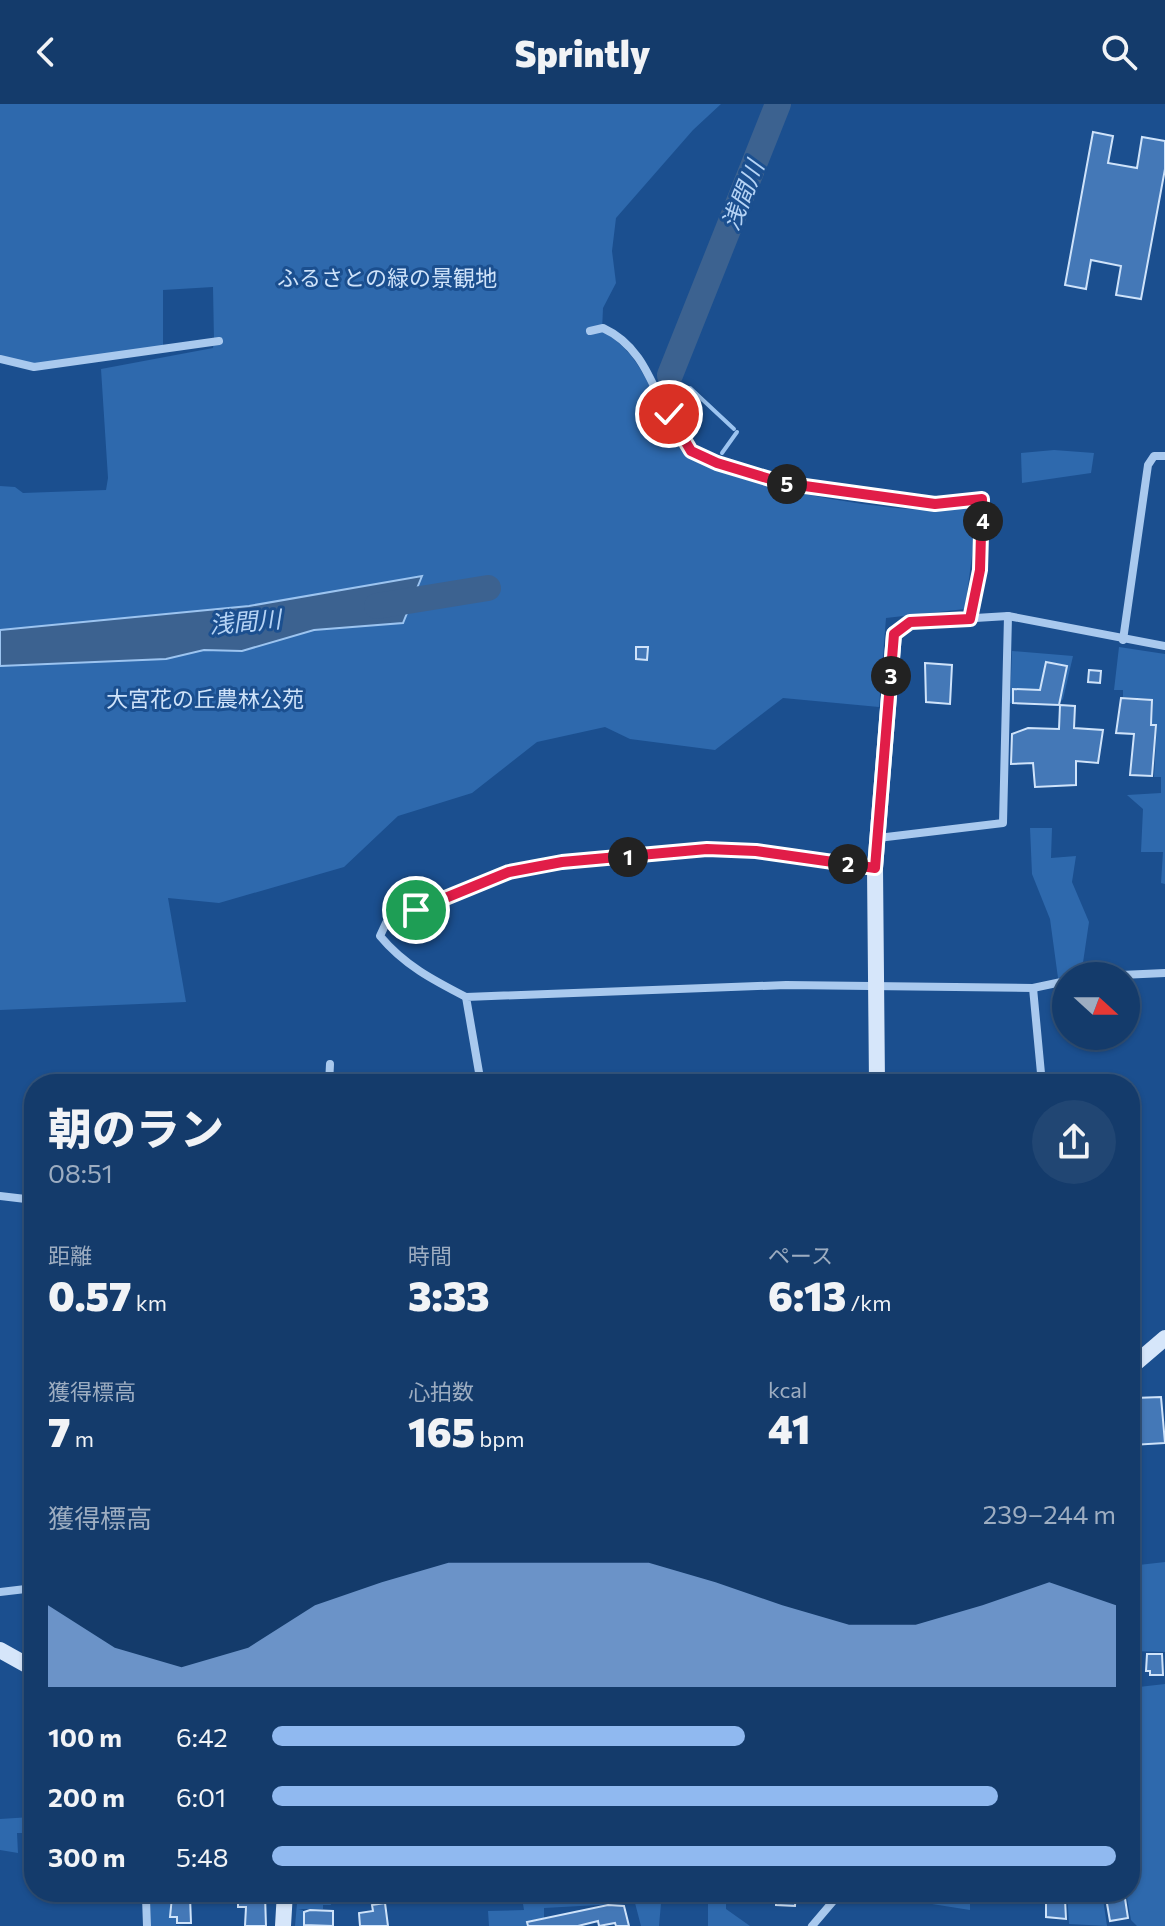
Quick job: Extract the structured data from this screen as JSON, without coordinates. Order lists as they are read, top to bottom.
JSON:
{
  "water": ["浅間川"],
  "parks": ["ふるさとの緑の景観地", "大宮花の丘農林公苑"],
  "north": "right",
  "page": {
    "header": "Sprintly",
    "pins": [
      "5",
      "4",
      "3",
      "1",
      "2"
    ],
    "heading": ["朝のラン", "08:51"],
    "stats": [
      ["距離", "0.57 km"],
      ["時間", "3:33"],
      ["ペース", "6:13 /km"],
      ["獲得標高", "7 m"],
      ["心拍数", "165 bpm"],
      ["kcal", "41"]
    ],
    "chart": ["獲得標高", "239–244 m"],
    "list": [
      {
        "name": "100 m",
        "note": "6:42"
      },
      {
        "name": "200 m",
        "note": "6:01"
      },
      {
        "name": "300 m",
        "note": "5:48"
      }
    ]
  }
}
